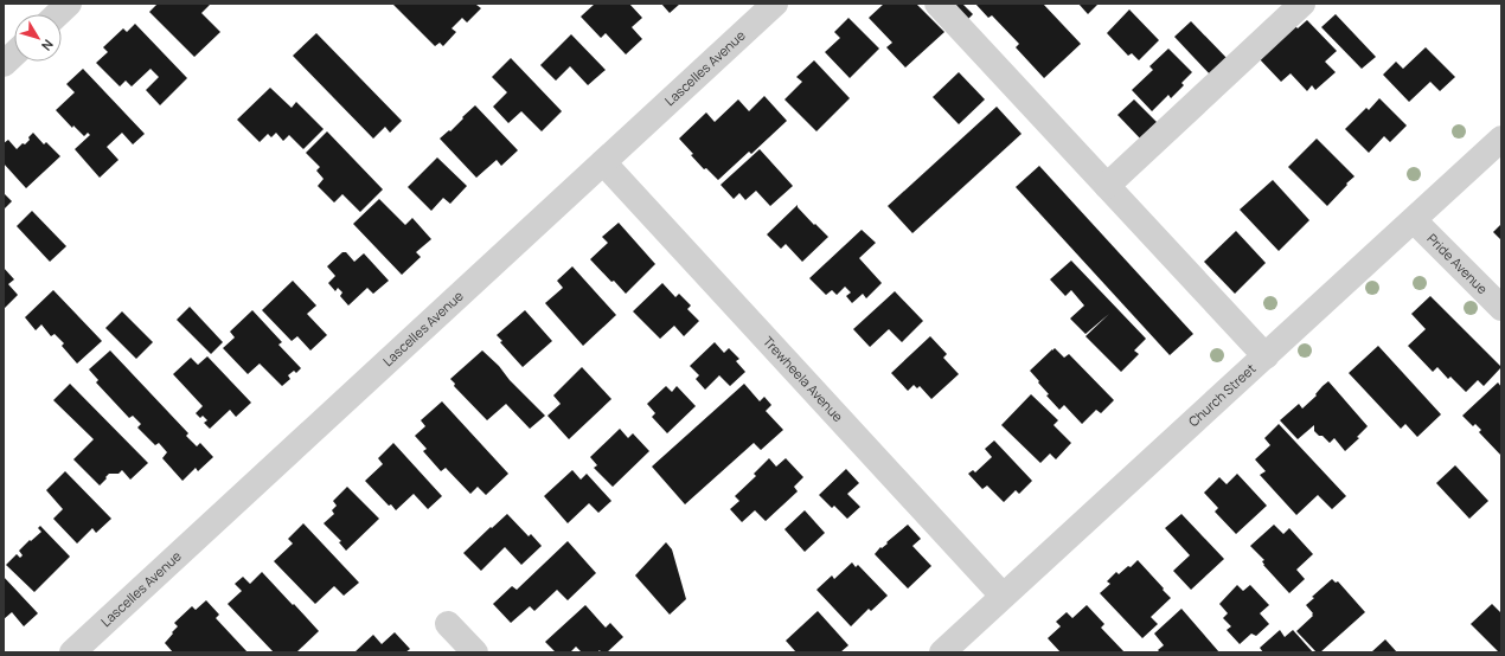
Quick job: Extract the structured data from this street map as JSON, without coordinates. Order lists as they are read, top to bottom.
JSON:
{
  "streets": {
    "street": [
      "Lascelles Avenue",
      "Pride Avenue",
      "Trewheela Avenue",
      "Church Street"
    ]
  },
  "crossings": [
    ["Lascelles Avenue", "Trewheela Avenue"],
    ["Pride Avenue", "Church Street"],
    ["Trewheela Avenue", "Church Street"]
  ],
  "north": "bottom right"
}
